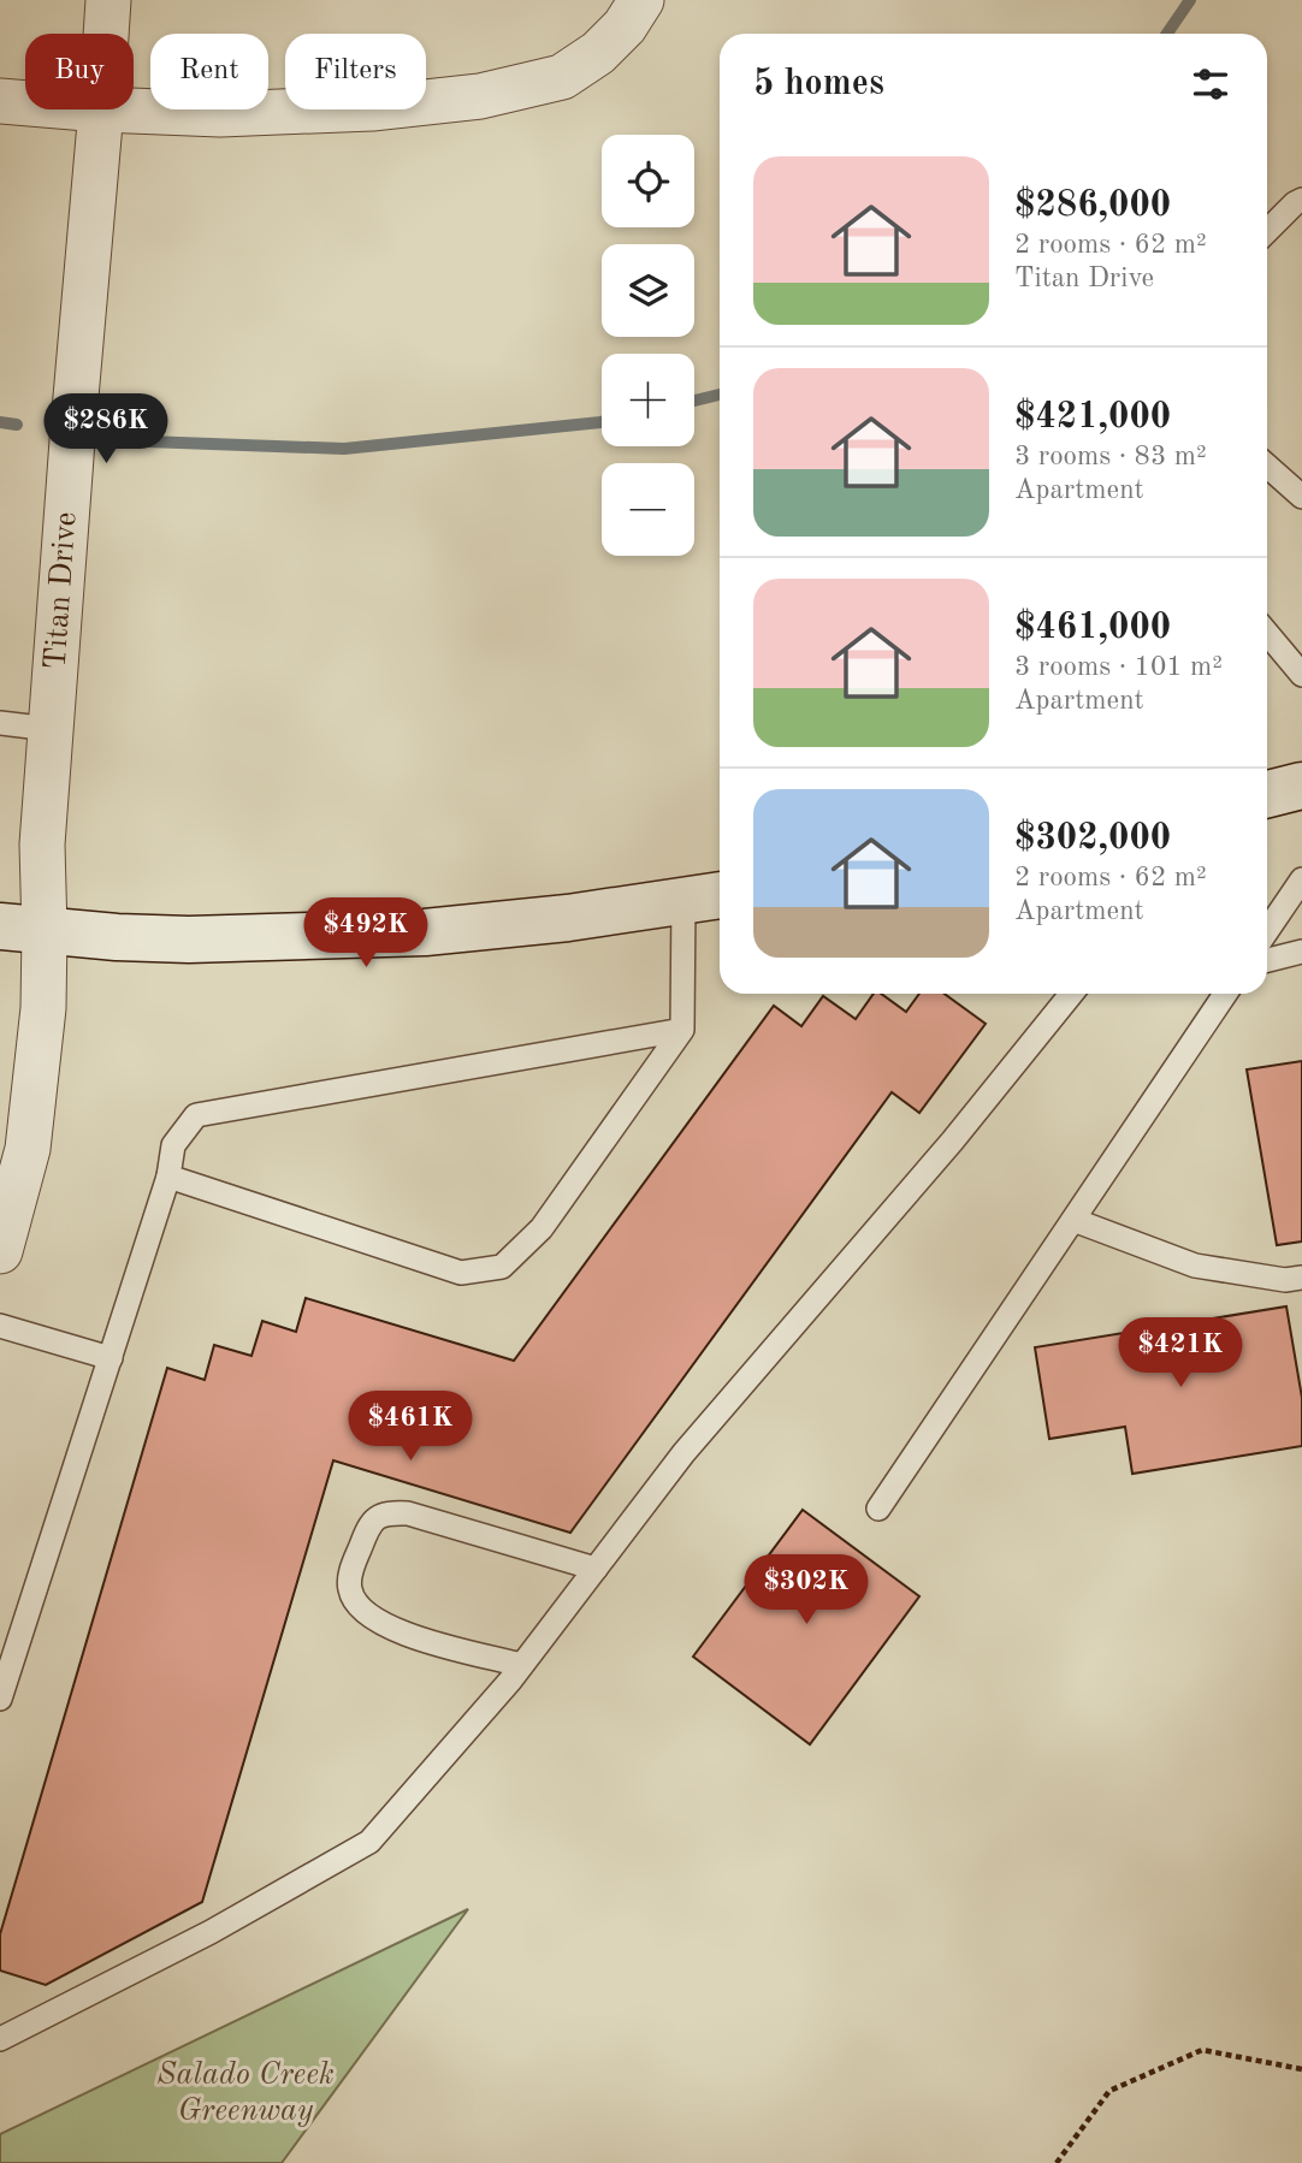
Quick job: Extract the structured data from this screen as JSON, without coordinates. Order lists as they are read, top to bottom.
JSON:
{
  "streets": {
    "street": ["Titan Drive"]
  },
  "parks": ["Salado Creek Greenway"],
  "page": {
    "chip": ["Buy", "Rent", "Filters"],
    "heading": "5 homes",
    "map_buttons": ["+", "−"],
    "list": [
      {
        "name": "$286,000",
        "note": "2 rooms · 62 m² · Titan Drive"
      },
      {
        "name": "$421,000",
        "note": "3 rooms · 83 m² · Apartment"
      },
      {
        "name": "$461,000",
        "note": "3 rooms · 101 m² · Apartment"
      },
      {
        "name": "$302,000",
        "note": "2 rooms · 62 m² · Apartment"
      }
    ],
    "price": [
      "$286K",
      "$492K",
      "$421K",
      "$461K",
      "$302K"
    ]
  }
}
